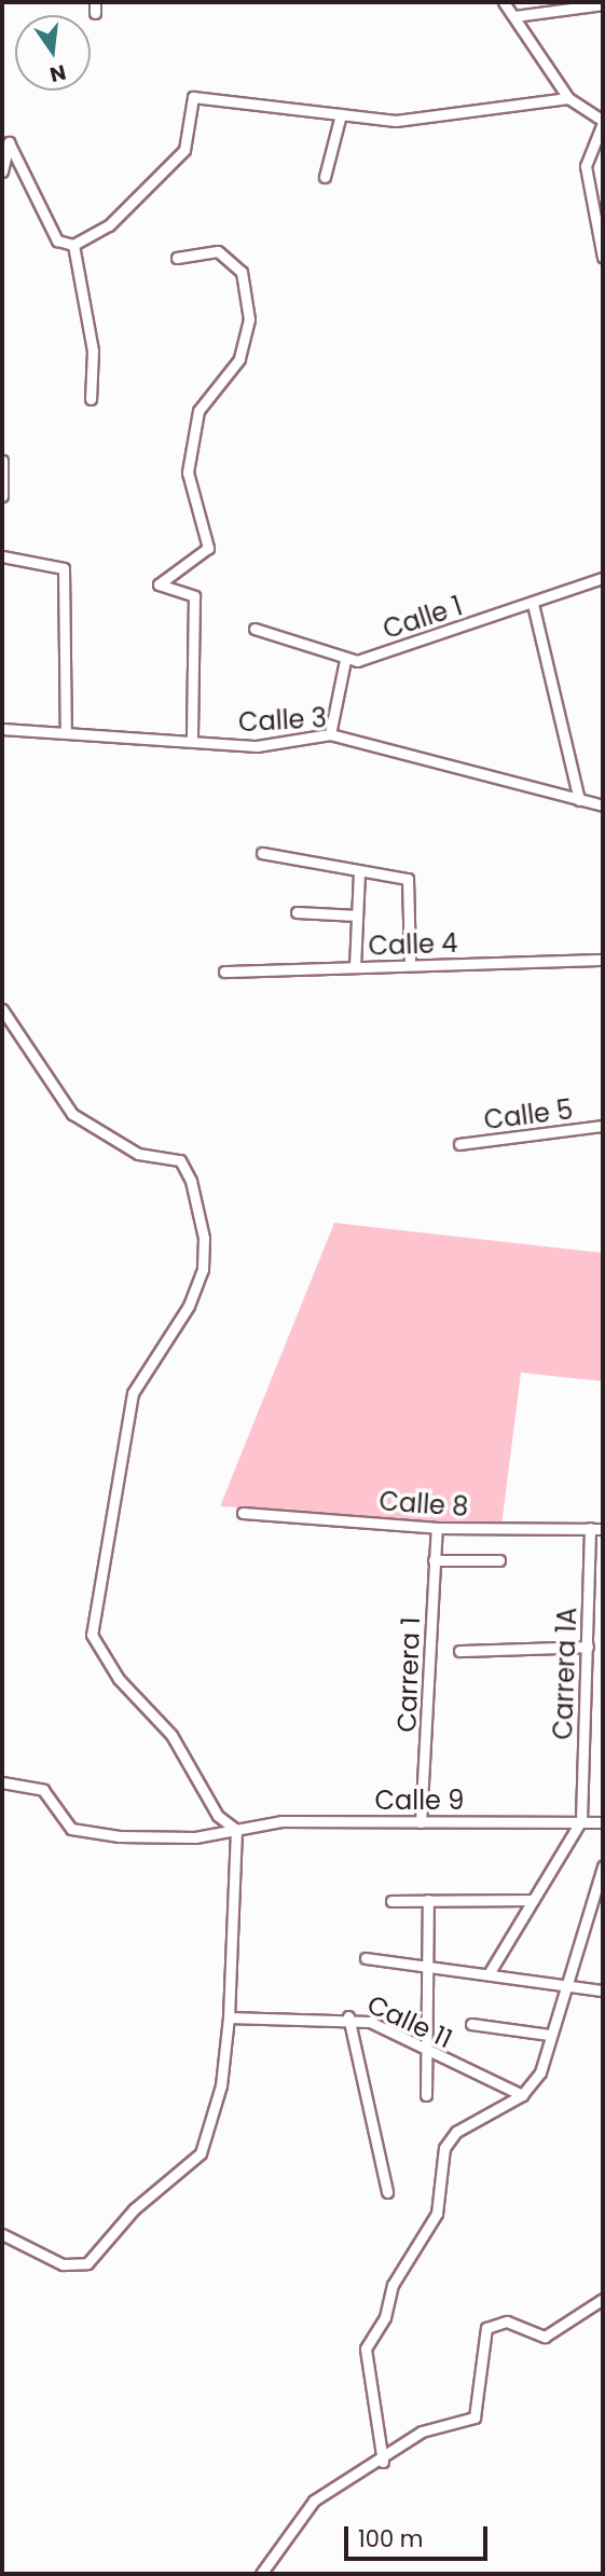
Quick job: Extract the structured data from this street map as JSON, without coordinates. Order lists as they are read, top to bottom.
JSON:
{
  "streets": {
    "street": [
      "Calle 1",
      "Calle 3",
      "Calle 4",
      "Calle 5",
      "Calle 8",
      "Carrera 1A",
      "Carrera 1",
      "Calle 9",
      "Calle 11"
    ]
  },
  "crossings": [
    ["Calle 8", "Carrera 1A"],
    ["Calle 8", "Carrera 1"],
    ["Carrera 1A", "Calle 9"],
    ["Carrera 1", "Calle 9"]
  ],
  "scale_bar": "100 m",
  "north": "bottom"
}
